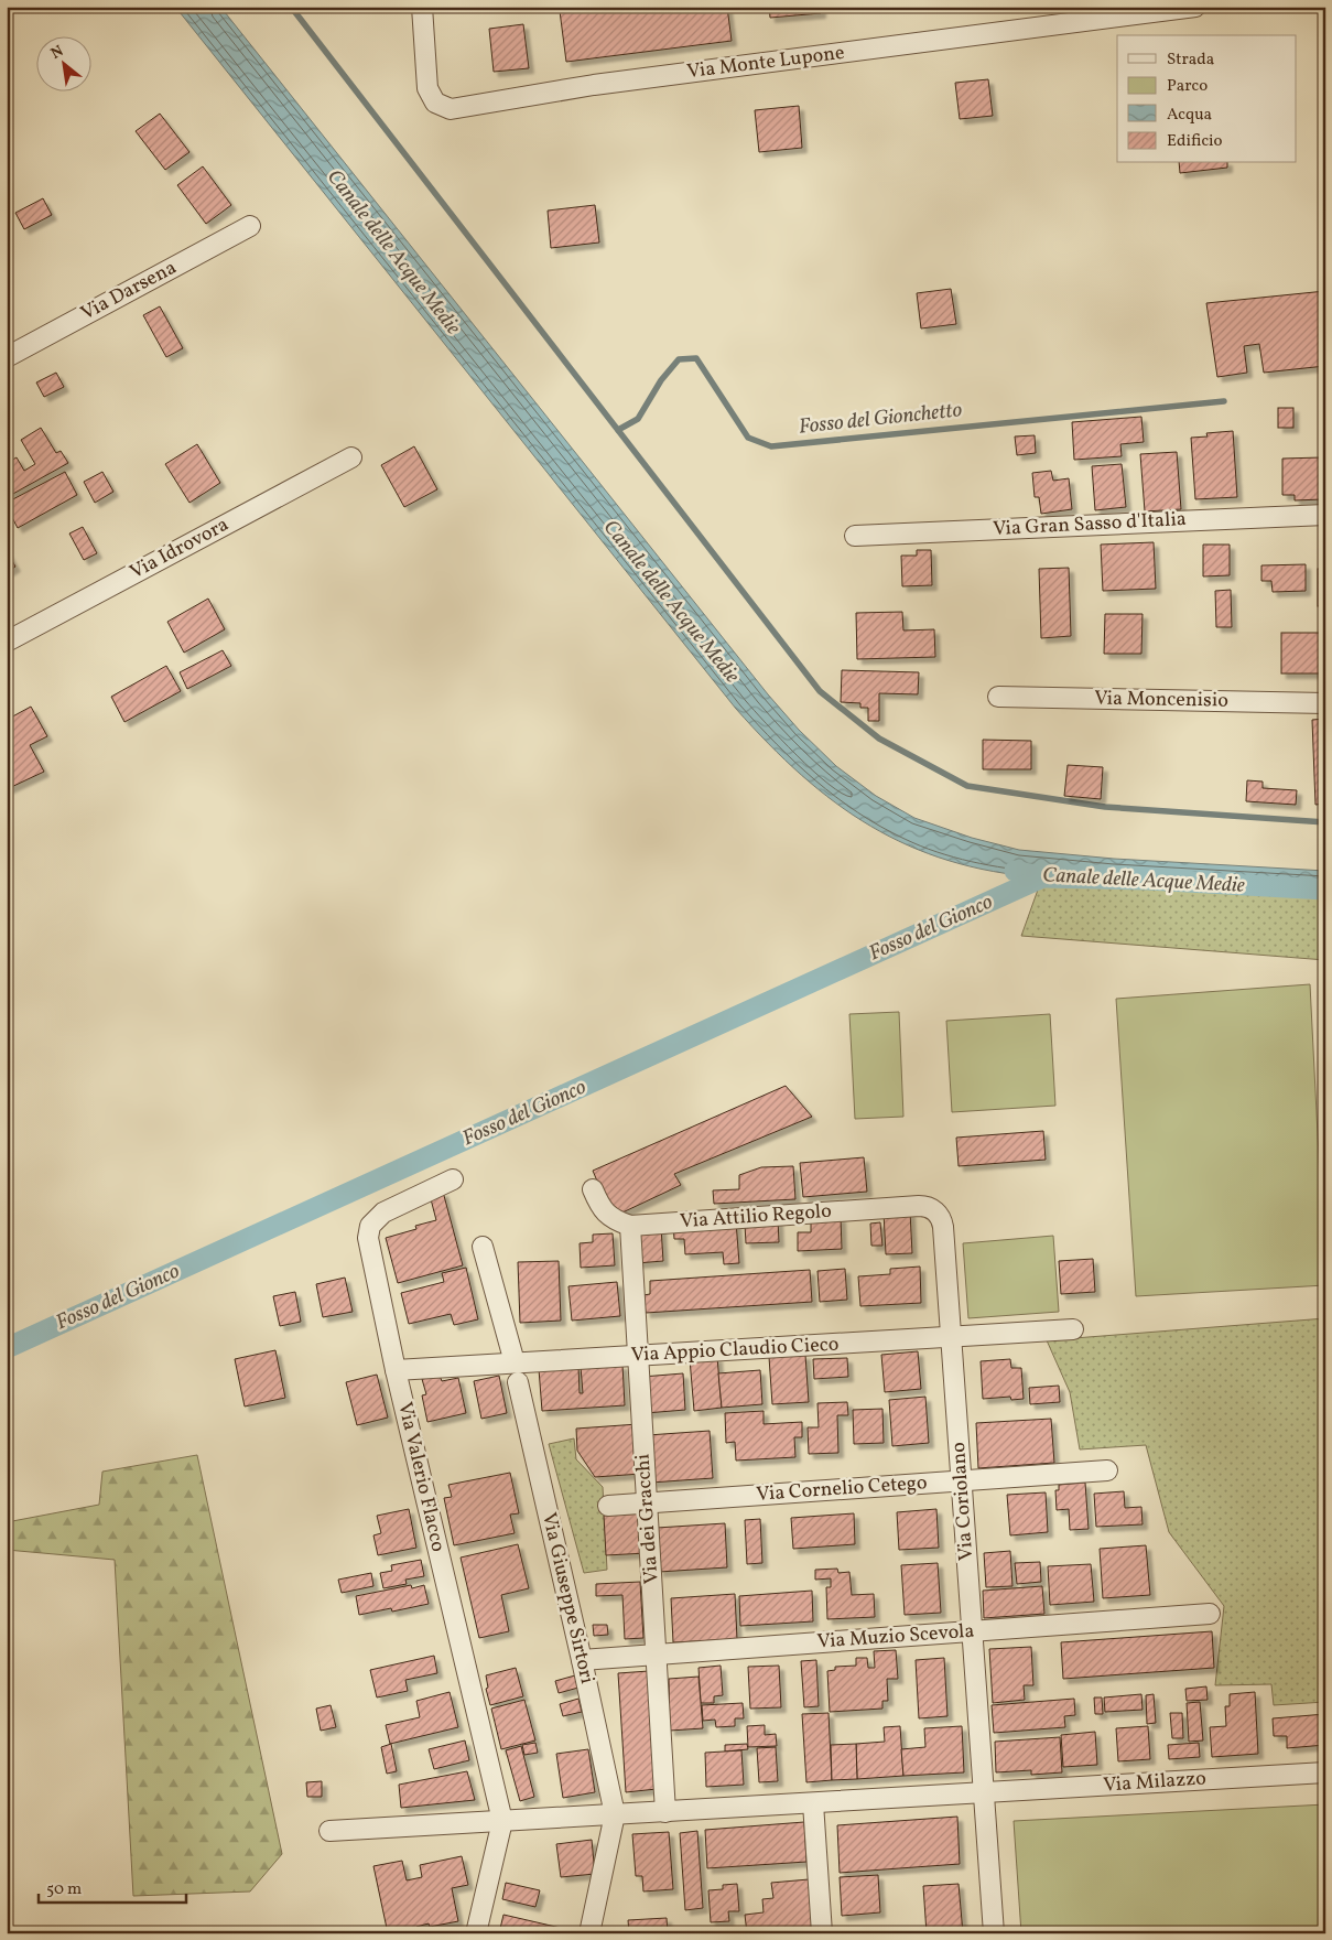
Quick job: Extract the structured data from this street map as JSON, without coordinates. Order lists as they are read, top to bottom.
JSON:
{
  "streets": {
    "street": [
      "Via Monte Lupone",
      "Via Darsena",
      "Via Gran Sasso d'Italia",
      "Via Idrovora",
      "Via Moncenisio",
      "Via Attilio Regolo",
      "Via Appio Claudio Cieco",
      "Via Valerio Flacco",
      "Via Cornelio Cetego",
      "Via Coriolano",
      "Via dei Gracchi",
      "Via Giuseppe Sirtori",
      "Via Muzio Scevola",
      "Via Milazzo"
    ]
  },
  "crossings": [
    ["Via Attilio Regolo", "Via Coriolano"],
    ["Via Attilio Regolo", "Via dei Gracchi"],
    ["Via Appio Claudio Cieco", "Via Valerio Flacco"],
    ["Via Appio Claudio Cieco", "Via Coriolano"],
    ["Via Appio Claudio Cieco", "Via dei Gracchi"],
    ["Via Cornelio Cetego", "Via Coriolano"],
    ["Via Cornelio Cetego", "Via dei Gracchi"],
    ["Via Coriolano", "Via Muzio Scevola"],
    ["Via Coriolano", "Via Milazzo"],
    ["Via dei Gracchi", "Via Muzio Scevola"],
    ["Via Giuseppe Sirtori", "Via Muzio Scevola"]
  ],
  "water": ["Canale delle Acque Medie", "Fosso del Gionchetto", "Fosso del Gionco"],
  "legend": [
    "Strada",
    "Parco",
    "Acqua",
    "Edificio"
  ],
  "scale_bar": "50 m",
  "north": "top left"
}
